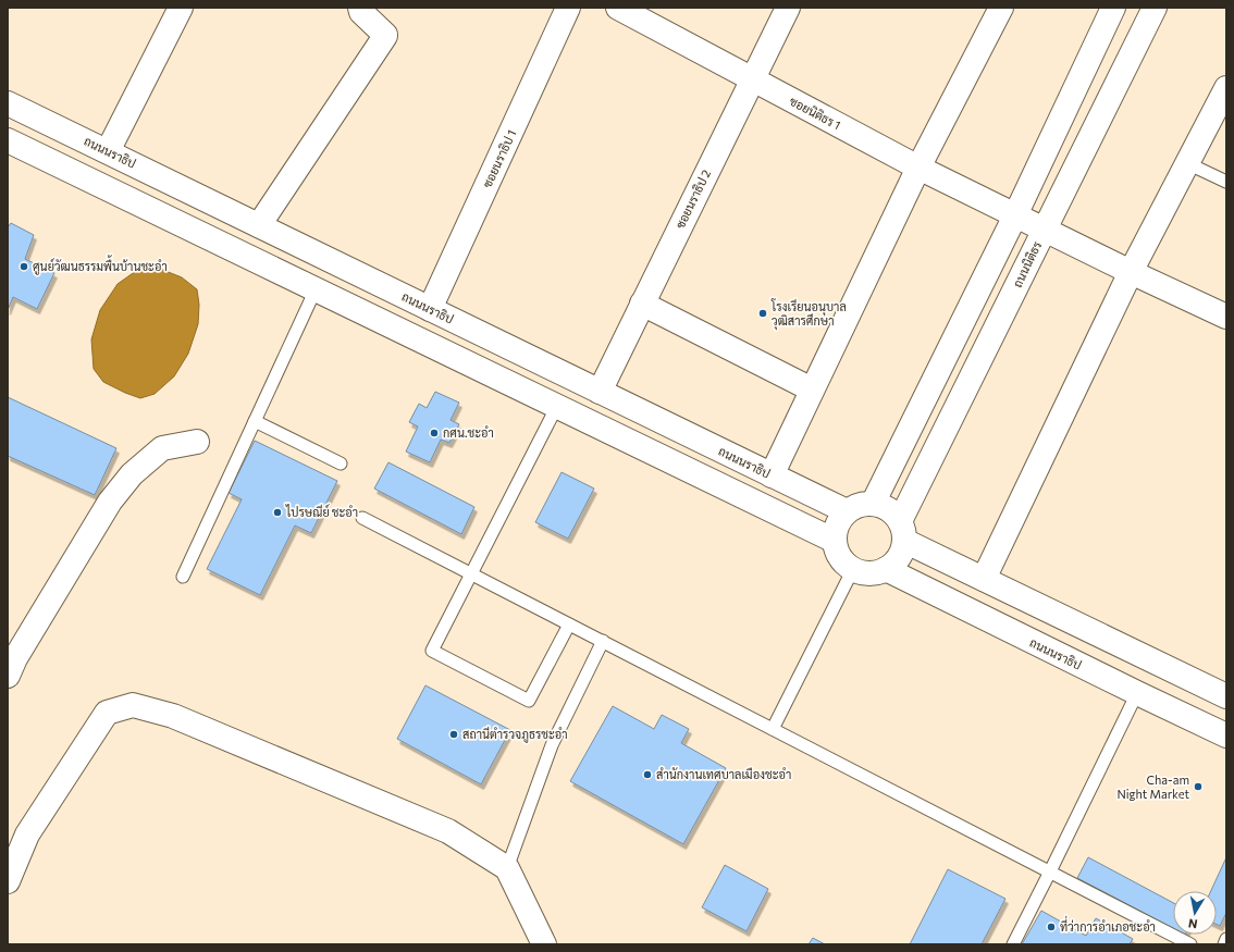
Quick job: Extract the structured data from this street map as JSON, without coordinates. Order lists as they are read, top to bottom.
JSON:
{
  "streets": {
    "street": [
      "ซอยนิติธร 1",
      "ถนนนราธิป",
      "ซอยนราธิป 1",
      "ซอยนราธิป 2",
      "ถนนนิติธร"
    ]
  },
  "crossings": [
    ["ซอยนิติธร 1", "ซอยนราธิป 2"],
    ["ซอยนิติธร 1", "ถนนนิติธร"],
    ["ถนนนราธิป", "ซอยนราธิป 1"],
    ["ถนนนราธิป", "ซอยนราธิป 2"],
    ["ถนนนราธิป", "ถนนนิติธร"]
  ],
  "places": [
    "ศูนย์วัฒนธรรมพื้นบ้านชะอำ",
    "โรงเรียนอนุบาล วุฒิสารศึกษา",
    "กศน.ชะอำ",
    "ไปรษณีย์ ชะอำ",
    "สถานีตำรวจภูธรชะอำ",
    "สํานักงานเทศบาลเมืองชะอำ",
    "Cha-am Night Market",
    "ที่ว่าการอำเภอชะอำ"
  ],
  "north": "bottom"
}
